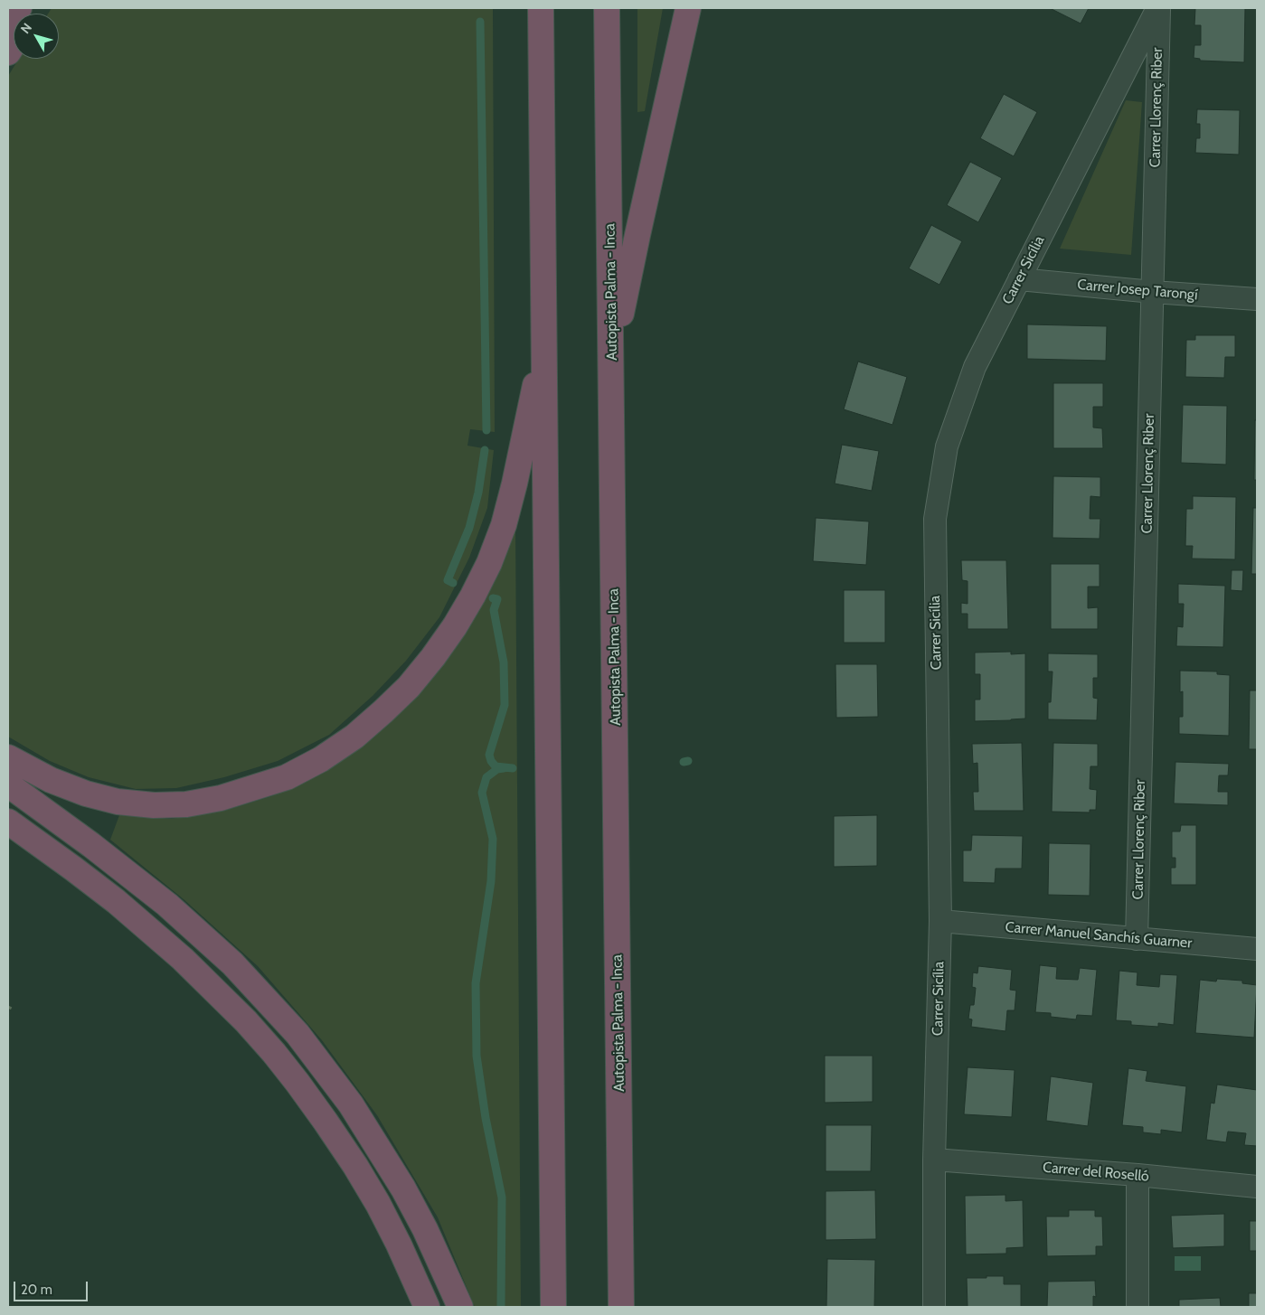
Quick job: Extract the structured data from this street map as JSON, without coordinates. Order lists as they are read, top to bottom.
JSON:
{
  "streets": {
    "highway": ["Autopista Palma - Inca"],
    "street": [
      "Carrer Llorenç Riber",
      "Carrer Sicília",
      "Carrer Josep Tarongí",
      "Carrer Manuel Sanchís Guarner",
      "Carrer del Roselló"
    ]
  },
  "crossings": [
    ["Carrer Llorenç Riber", "Carrer Sicília"],
    ["Carrer Llorenç Riber", "Carrer Josep Tarongí"],
    ["Carrer Llorenç Riber", "Carrer Manuel Sanchís Guarner"],
    ["Carrer Sicília", "Carrer Josep Tarongí"],
    ["Carrer Sicília", "Carrer Manuel Sanchís Guarner"],
    ["Carrer Sicília", "Carrer del Roselló"]
  ],
  "scale_bar": "20 m",
  "north": "top left"
}
